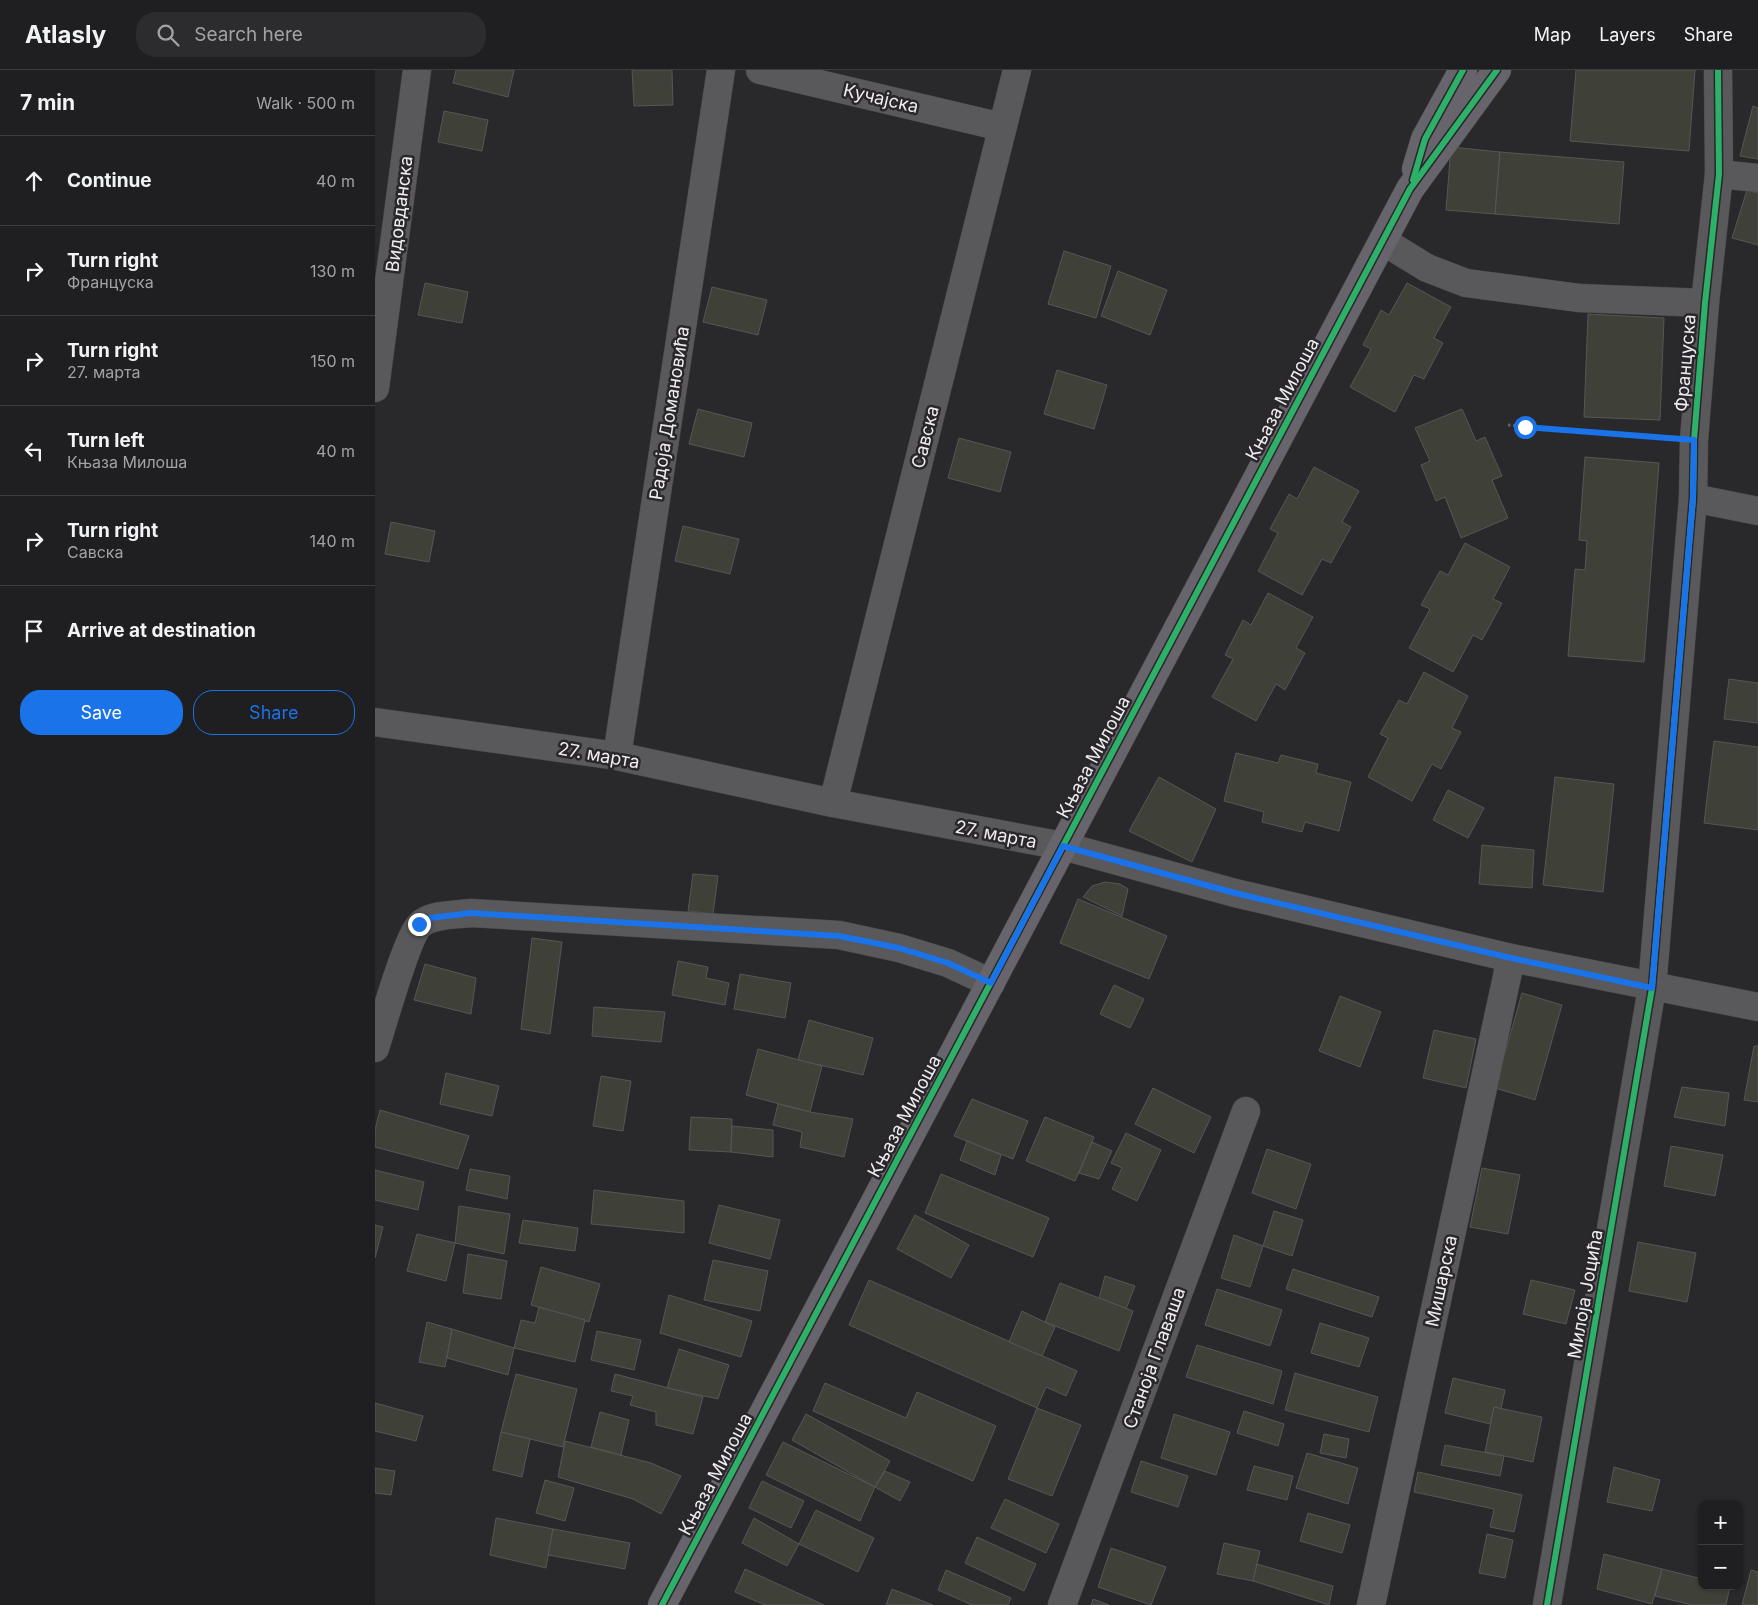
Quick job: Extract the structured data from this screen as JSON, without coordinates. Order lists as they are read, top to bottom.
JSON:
{
  "streets": {
    "main road": ["Књаза Милоша"],
    "street": [
      "Кучајска",
      "Видовданска",
      "Француска",
      "Радоја Домановића",
      "Савска",
      "27. марта",
      "Мишарска",
      "Милоја Јоцића",
      "Станоја Главаша"
    ]
  },
  "crossings": [
    ["Кучајска", "Савска"],
    ["Француска", "27. марта"],
    ["Француска", "Милоја Јоцића"],
    ["Књаза Милоша", "27. марта"],
    ["Радоја Домановића", "27. марта"],
    ["Савска", "27. марта"],
    ["27. марта", "Мишарска"],
    ["27. марта", "Милоја Јоцића"]
  ],
  "page": {
    "header": "Atlasly",
    "search": "Search here",
    "nav": ["Map", "Layers", "Share"],
    "heading": ["7 min", "Walk · 500 m"],
    "list": [
      ["Continue", "40 m"],
      ["Turn right", "Француска", "130 m"],
      ["Turn right", "27. марта", "150 m"],
      ["Turn left", "Књаза Милоша", "40 m"],
      ["Turn right", "Савска", "140 m"],
      "Arrive at destination"
    ],
    "buttons": ["Save", "Share"],
    "map_buttons": ["+", "−"]
  }
}
